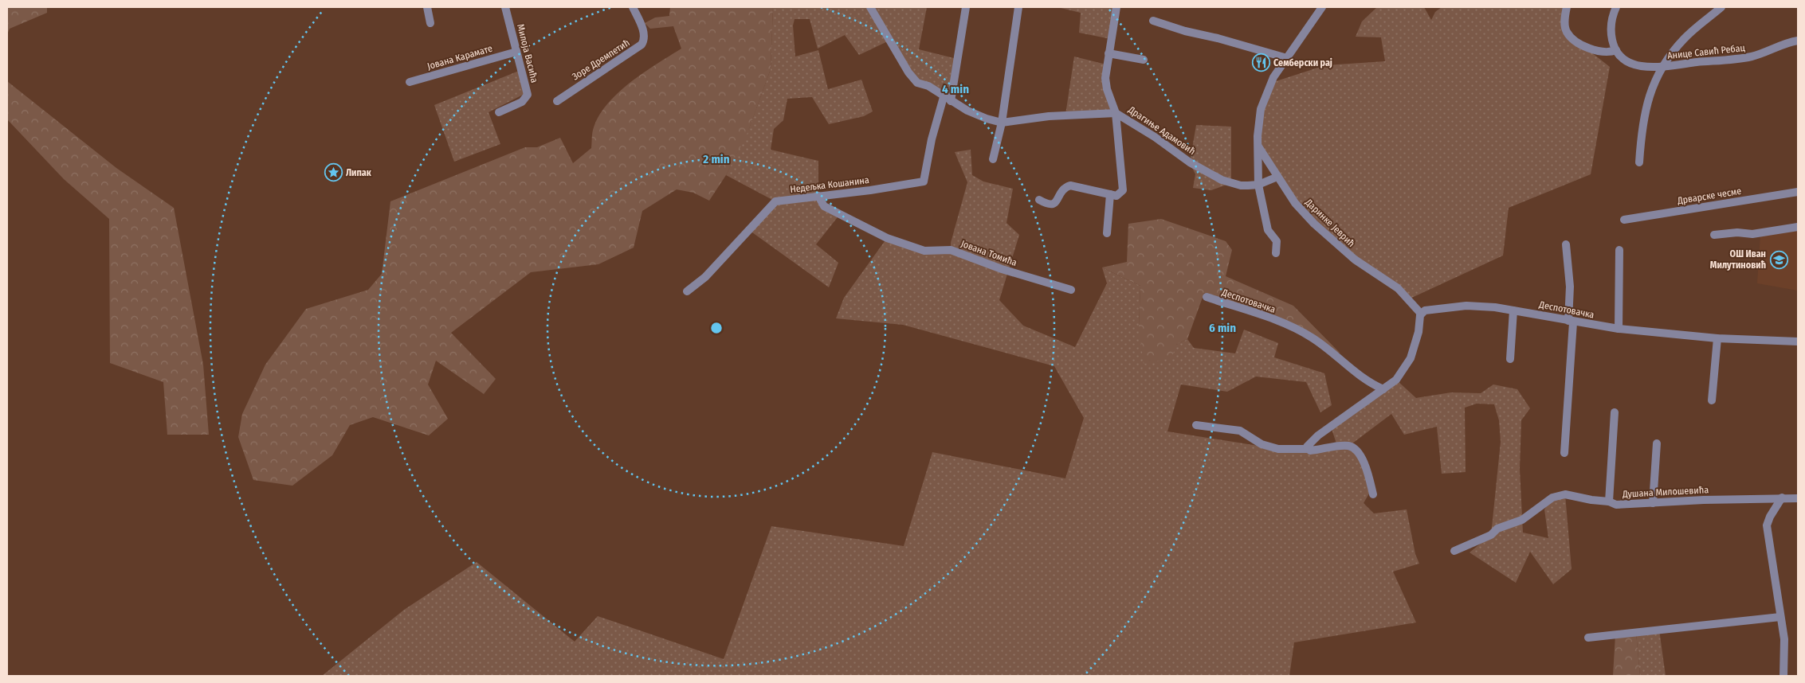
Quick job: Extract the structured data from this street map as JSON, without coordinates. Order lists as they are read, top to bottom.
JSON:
{
  "streets": {
    "street": [
      "Анице Савић Ребац",
      "Милоја Васића",
      "Јована Карамате",
      "Зоре Дремпетић",
      "Драгиње Адамовић",
      "Недељка Кошанина",
      "Дрварске чесме",
      "Даринке Јеврић",
      "Јована Томића",
      "Деспотовачка",
      "Душана Милошевића"
    ]
  },
  "crossings": [
    ["Милоја Васића", "Јована Карамате"],
    ["Драгиње Адамовић", "Недељка Кошанина"],
    ["Драгиње Адамовић", "Даринке Јеврић"],
    ["Недељка Кошанина", "Јована Томића"],
    ["Даринке Јеврић", "Деспотовачка"]
  ],
  "places": {
    "restaurant": ["Семберски рај"],
    "place": ["Липак"],
    "school or university": ["ОШ Иван Милутиновић"]
  },
  "rings": ["4 min", "2 min", "6 min"]
}
